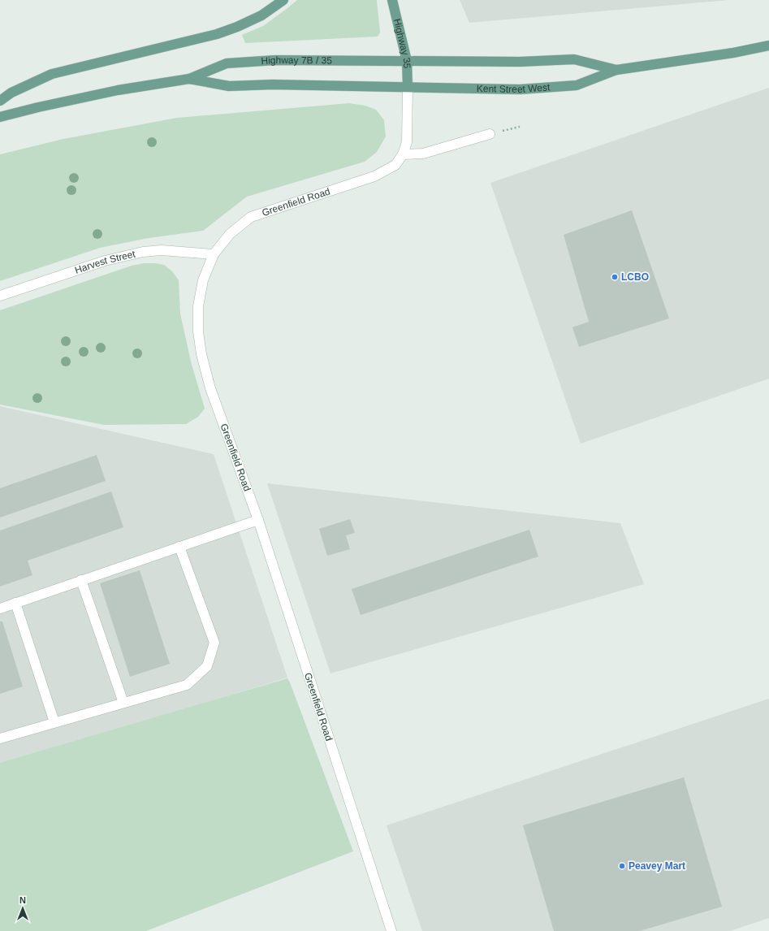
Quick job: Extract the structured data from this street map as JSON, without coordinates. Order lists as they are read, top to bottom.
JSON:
{
  "streets": {
    "main road": ["Highway 35", "Highway 7B / 35", "Kent Street West"],
    "street": ["Greenfield Road", "Harvest Street"]
  },
  "crossings": [
    ["Highway 35", "Highway 7B / 35"],
    ["Highway 35", "Kent Street West"],
    ["Highway 35", "Greenfield Road"],
    ["Highway 7B / 35", "Kent Street West"],
    ["Highway 7B / 35", "Greenfield Road"],
    ["Kent Street West", "Greenfield Road"],
    ["Greenfield Road", "Harvest Street"]
  ],
  "places": ["LCBO", "Peavey Mart"],
  "north": "top"
}
